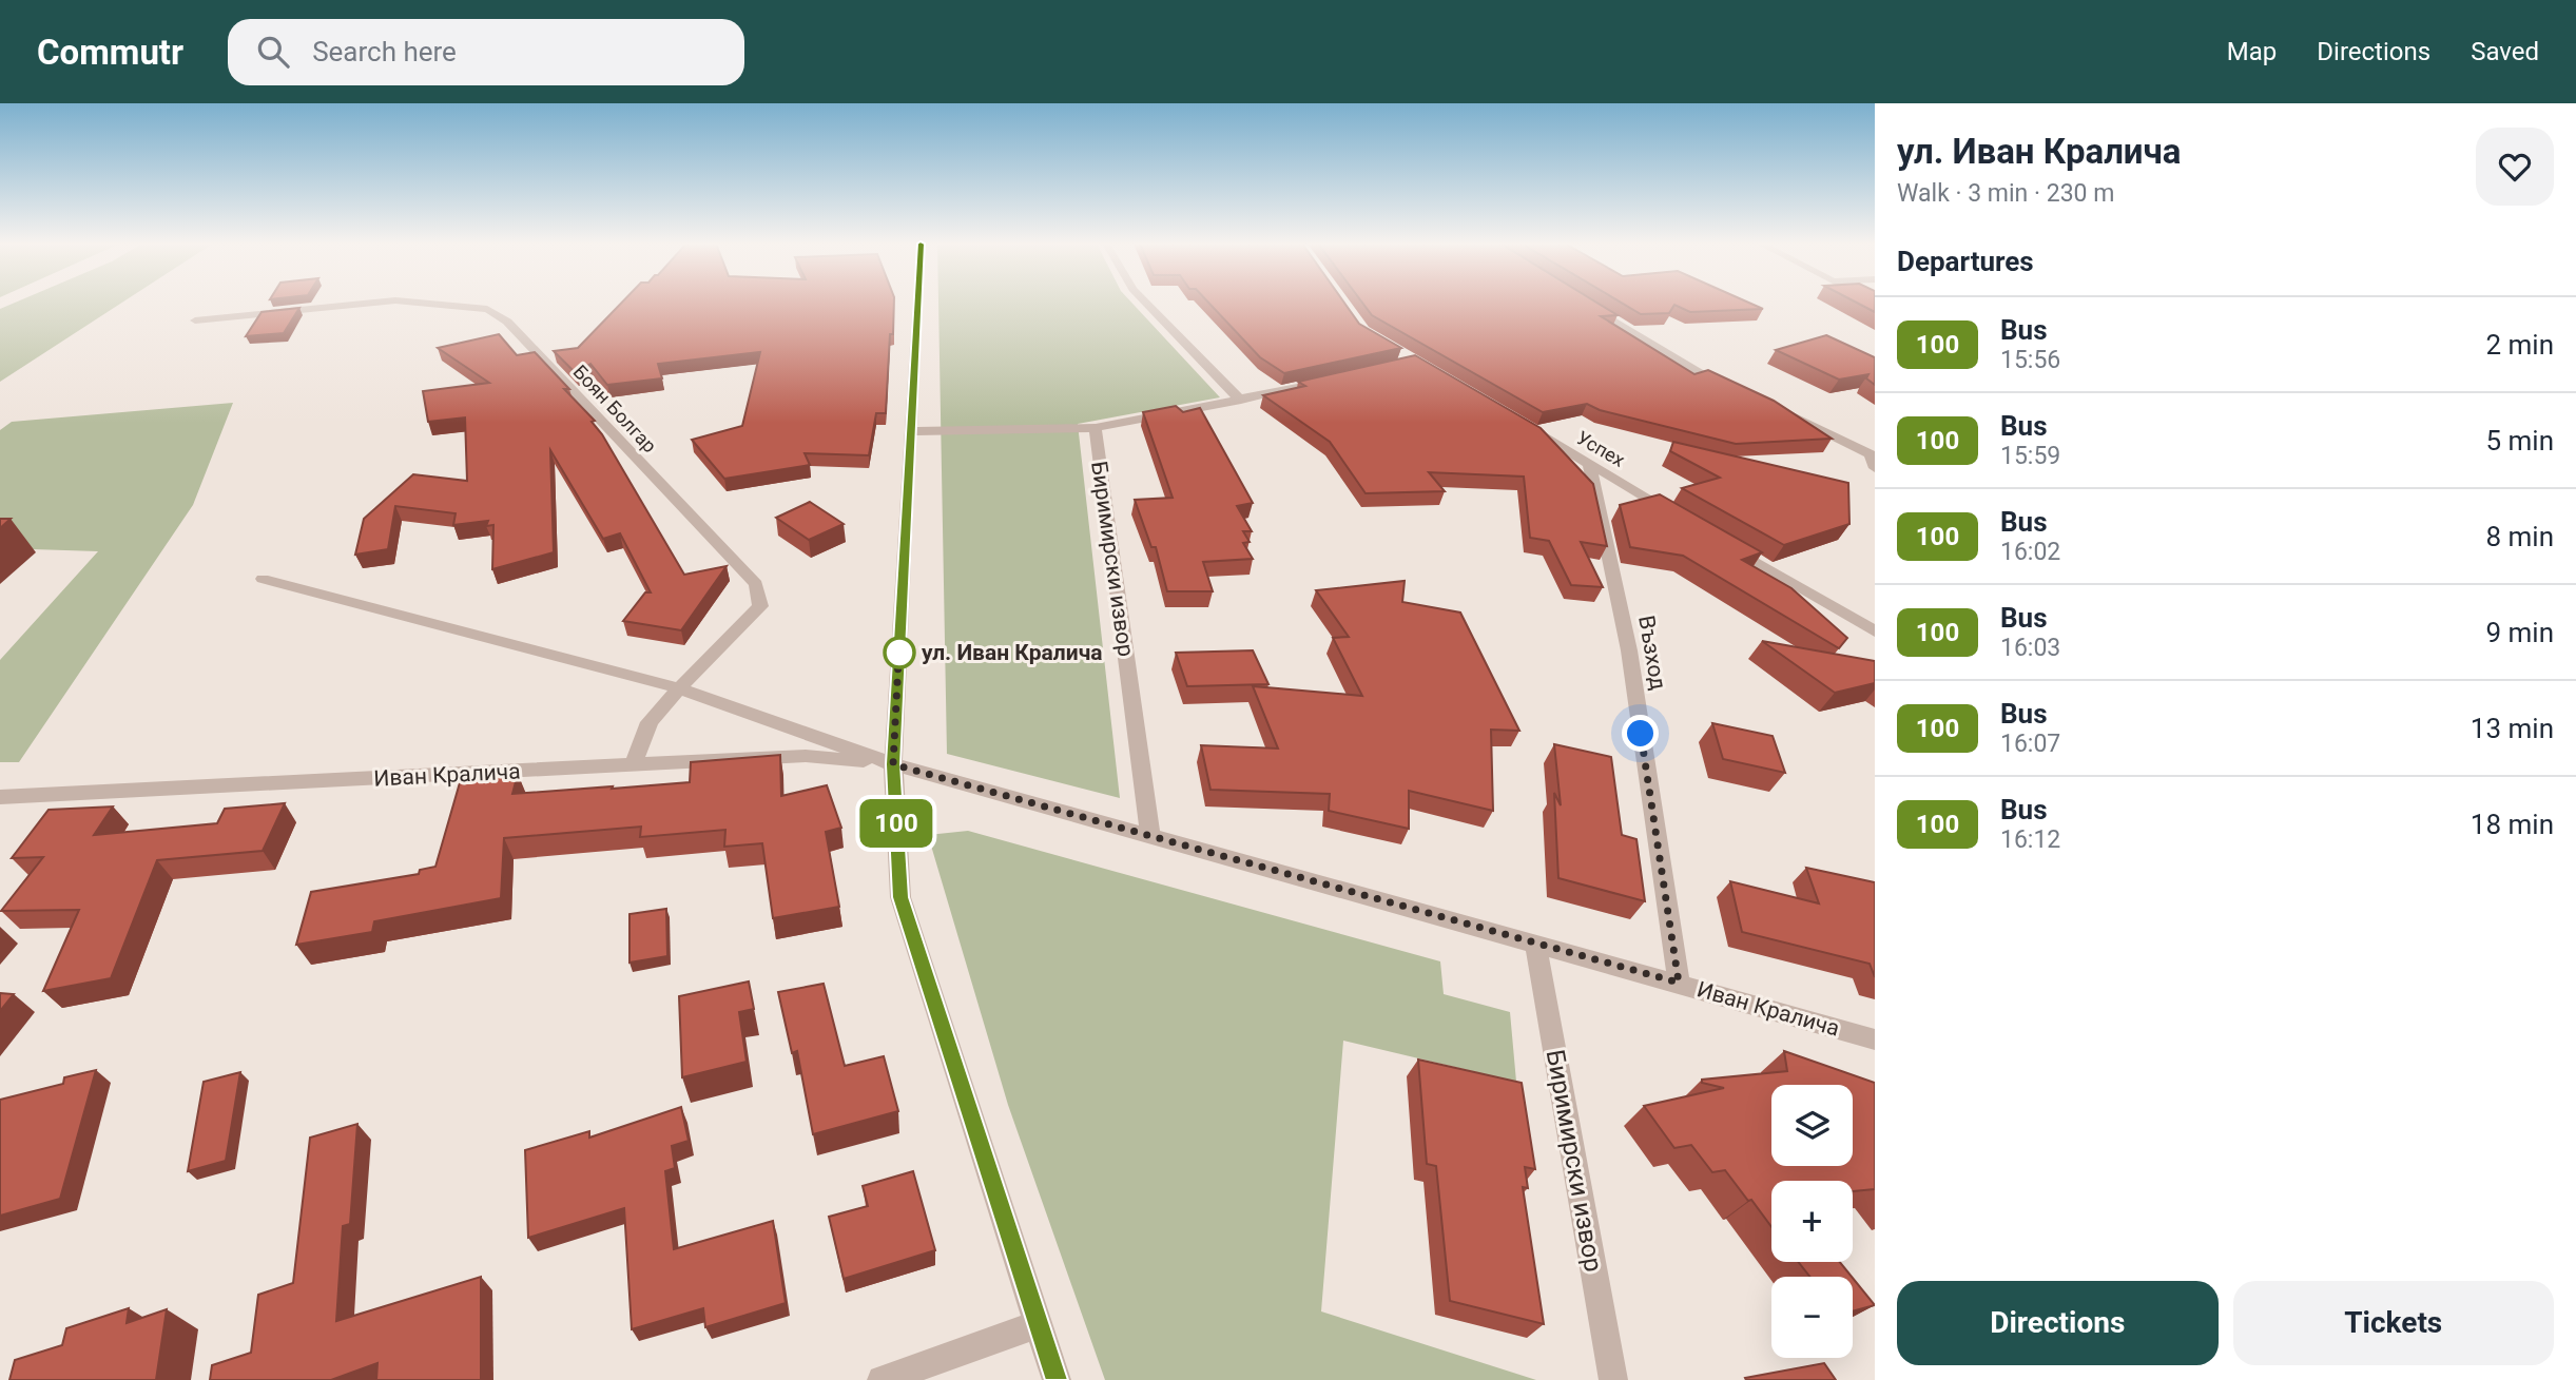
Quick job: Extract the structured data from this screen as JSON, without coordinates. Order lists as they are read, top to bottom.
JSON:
{
  "streets": {
    "street": [
      "Боян Болгар",
      "Успех",
      "Биримирски извор",
      "Възход",
      "Иван Кралича"
    ]
  },
  "crossings": [
    ["Боян Болгар", "Иван Кралича"],
    ["Успех", "Възход"],
    ["Биримирски извор", "Иван Кралича"],
    ["Възход", "Иван Кралича"]
  ],
  "places": ["ул. Иван Кралича"],
  "lines": ["bus line 100"],
  "page": {
    "header": "Commutr",
    "search": "Search here",
    "nav": ["Map", "Directions", "Saved"],
    "on_map": "100",
    "heading": [
      ["ул. Иван Кралича", "Walk · 3 min · 230 m"],
      "Departures"
    ],
    "list": [
      {
        "mark": "100",
        "name": "Bus",
        "note": "15:56",
        "value": "2 min"
      },
      {
        "mark": "100",
        "name": "Bus",
        "note": "15:59",
        "value": "5 min"
      },
      {
        "mark": "100",
        "name": "Bus",
        "note": "16:02",
        "value": "8 min"
      },
      {
        "mark": "100",
        "name": "Bus",
        "note": "16:03",
        "value": "9 min"
      },
      {
        "mark": "100",
        "name": "Bus",
        "note": "16:07",
        "value": "13 min"
      },
      {
        "mark": "100",
        "name": "Bus",
        "note": "16:12",
        "value": "18 min"
      }
    ],
    "map_buttons": ["+", "−"],
    "buttons": ["Directions", "Tickets"]
  }
}
